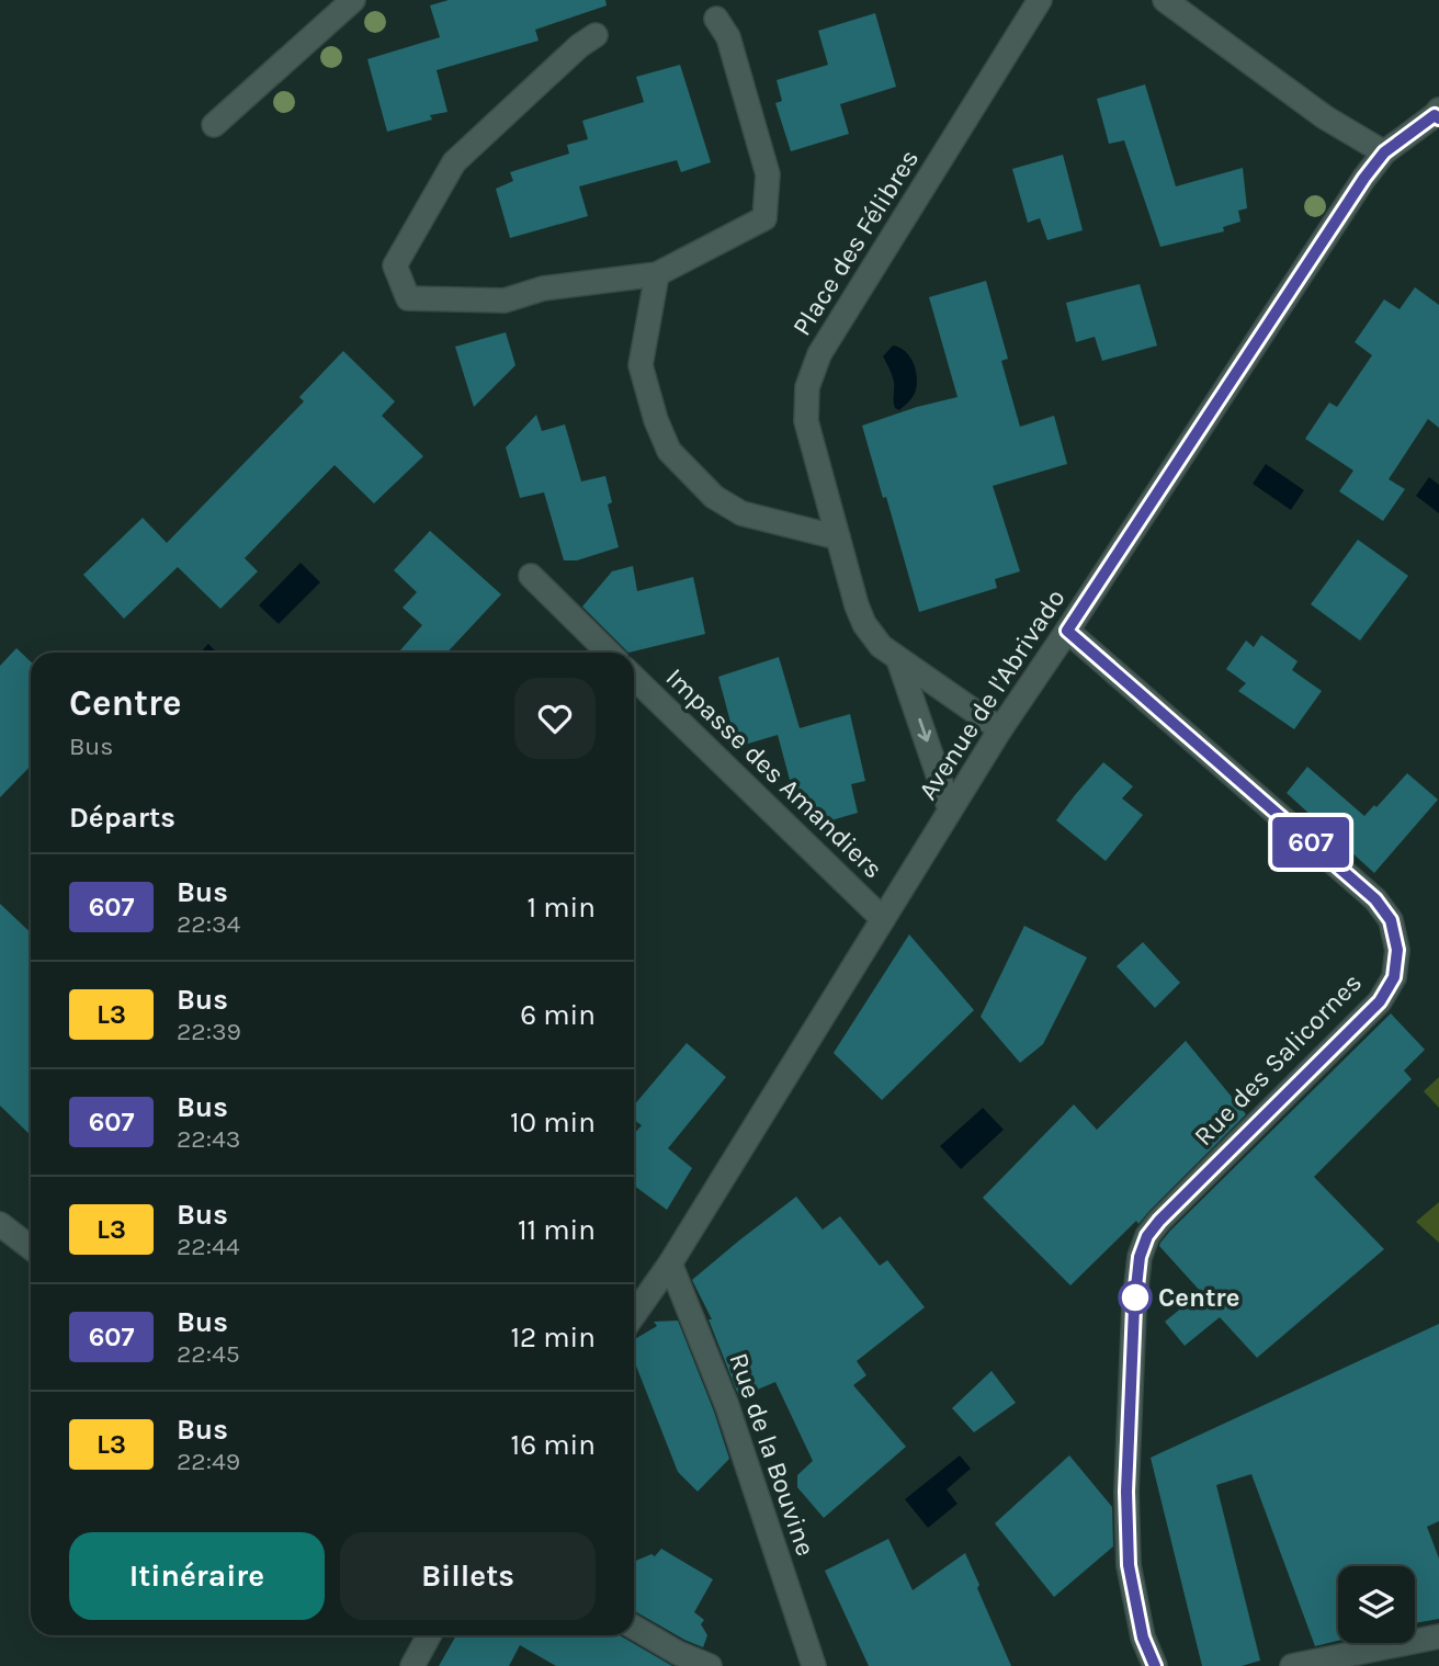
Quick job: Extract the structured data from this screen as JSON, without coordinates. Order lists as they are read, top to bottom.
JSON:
{
  "streets": {
    "street": [
      "Place des Félibres",
      "Avenue de l'Abrivado",
      "Impasse des Amandiers",
      "Rue des Salicornes",
      "Rue de la Bouvine"
    ]
  },
  "crossings": [
    ["Place des Félibres", "Avenue de l'Abrivado"],
    ["Avenue de l'Abrivado", "Impasse des Amandiers"],
    ["Avenue de l'Abrivado", "Rue des Salicornes"],
    ["Avenue de l'Abrivado", "Rue de la Bouvine"]
  ],
  "places": ["Centre"],
  "lines": ["bus line 607"],
  "page": {
    "on_map": "607",
    "heading": [
      ["Centre", "Bus"],
      "Départs"
    ],
    "list": [
      {
        "mark": "607",
        "name": "Bus",
        "note": "22:34",
        "value": "1 min"
      },
      {
        "mark": "L3",
        "name": "Bus",
        "note": "22:39",
        "value": "6 min"
      },
      {
        "mark": "607",
        "name": "Bus",
        "note": "22:43",
        "value": "10 min"
      },
      {
        "mark": "L3",
        "name": "Bus",
        "note": "22:44",
        "value": "11 min"
      },
      {
        "mark": "607",
        "name": "Bus",
        "note": "22:45",
        "value": "12 min"
      },
      {
        "mark": "L3",
        "name": "Bus",
        "note": "22:49",
        "value": "16 min"
      }
    ],
    "buttons": ["Itinéraire", "Billets"]
  }
}
